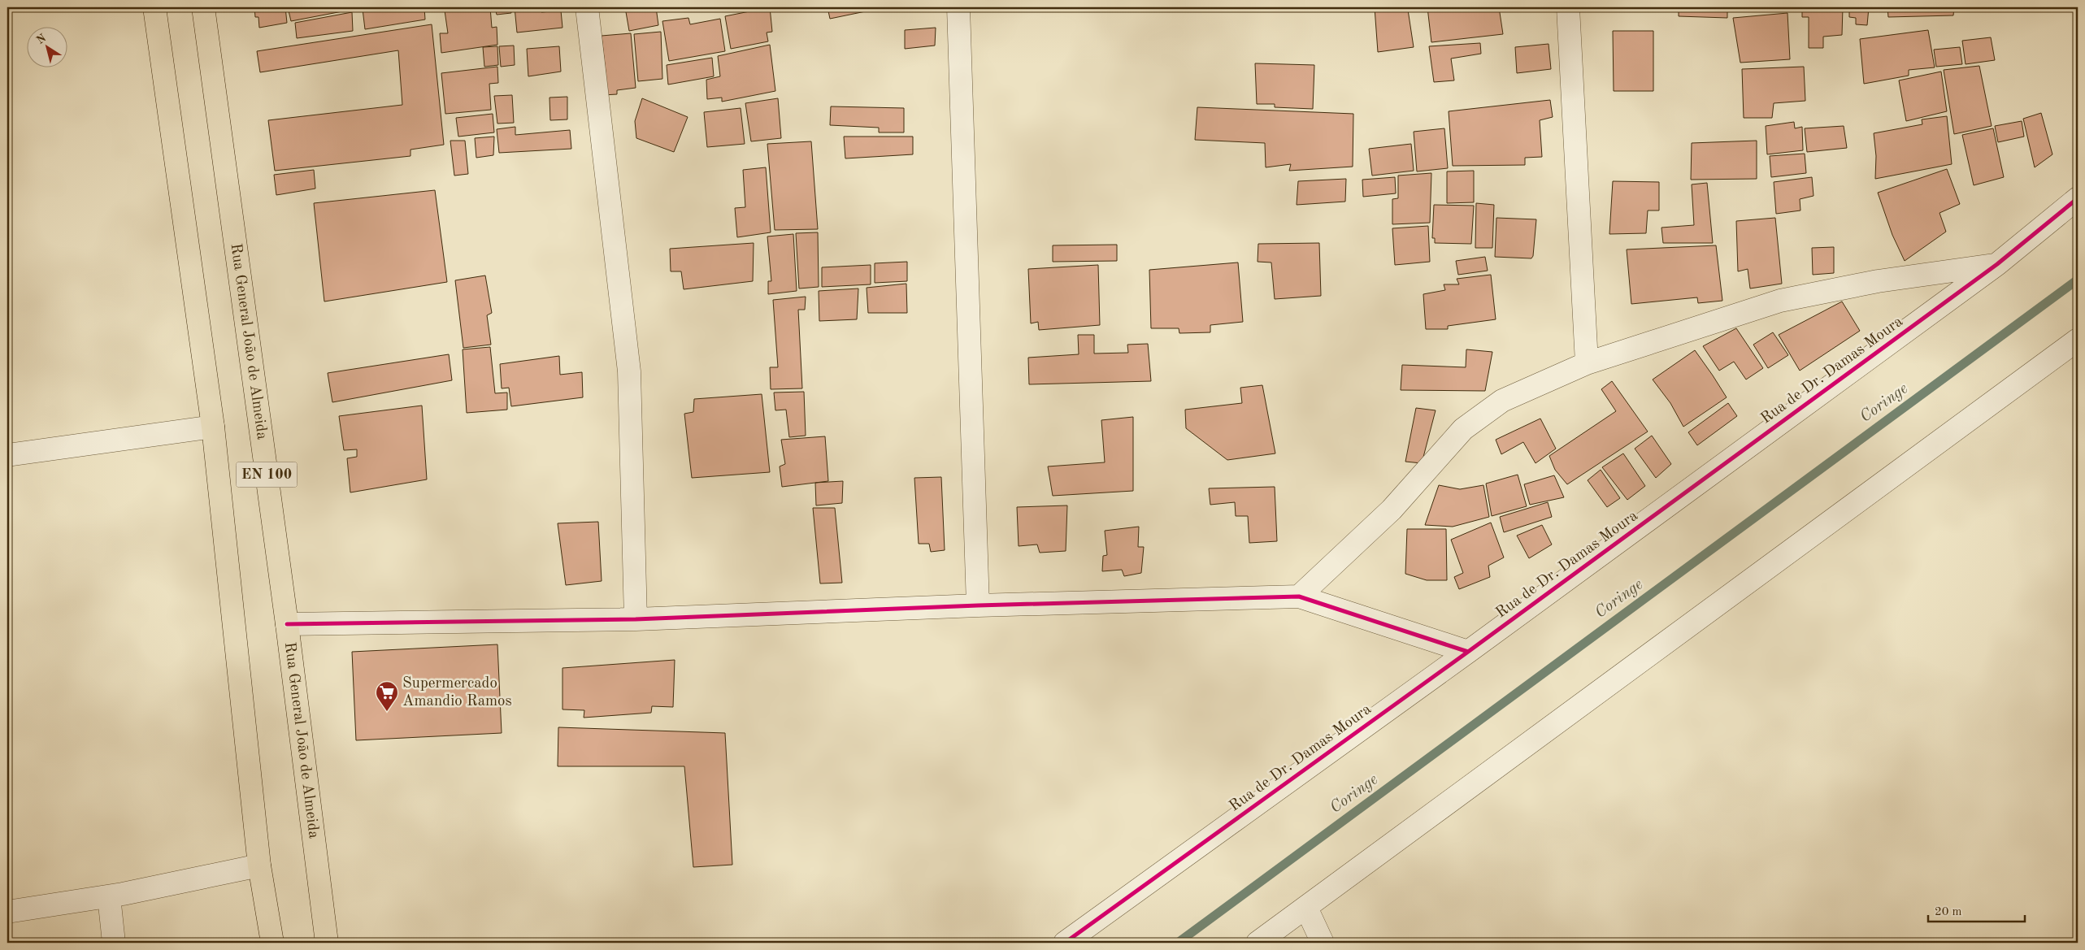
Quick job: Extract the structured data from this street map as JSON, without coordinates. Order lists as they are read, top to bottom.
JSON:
{
  "streets": {
    "main road": ["Rua General João de Almeida", "EN 100"],
    "street": ["Rua de Dr. Damas Moura"]
  },
  "water": ["Coringe"],
  "places": {
    "supermarket": ["Supermercado Amandio Ramos"]
  },
  "scale_bar": "20 m",
  "north": "top left"
}
